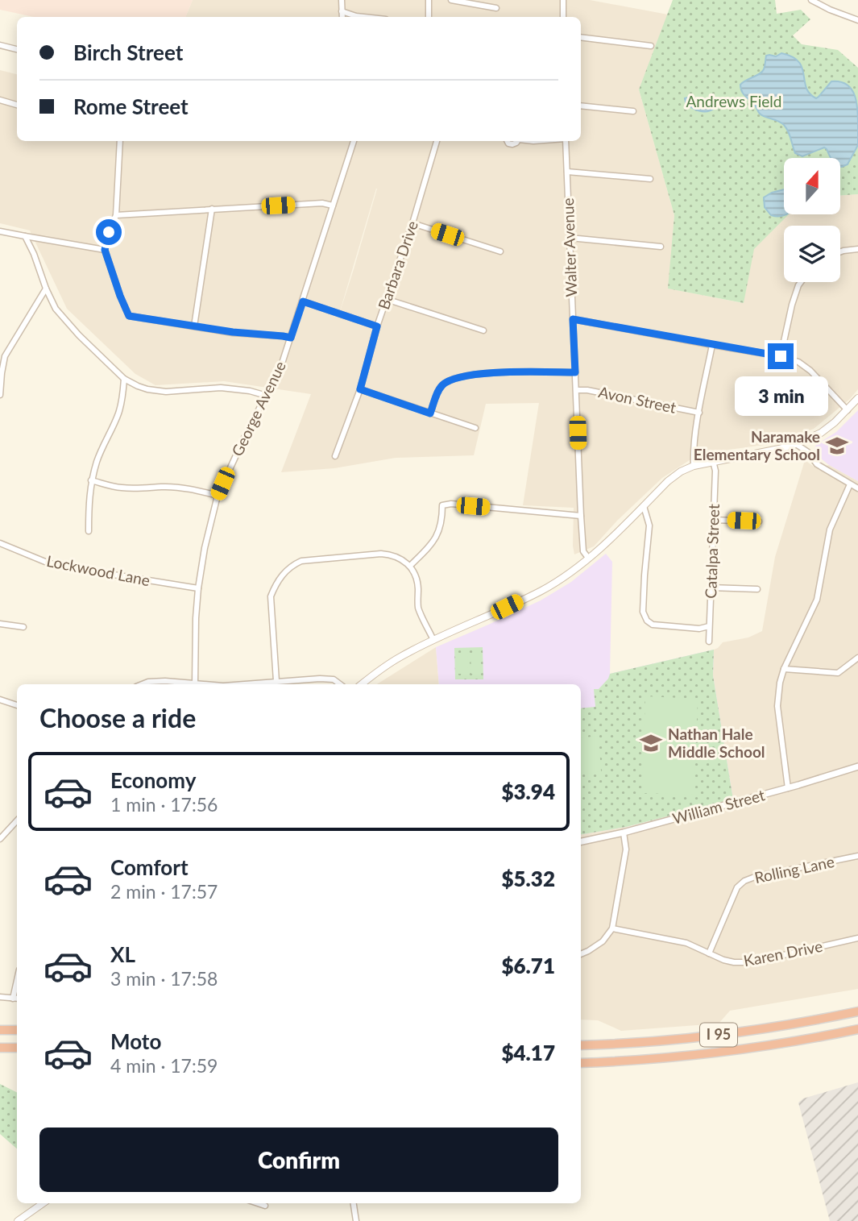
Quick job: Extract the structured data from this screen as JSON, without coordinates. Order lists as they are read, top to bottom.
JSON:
{
  "streets": {
    "highway": ["I 95"],
    "street": [
      "Walter Avenue",
      "Barbara Drive",
      "Avon Street",
      "George Avenue",
      "Catalpa Street",
      "Lockwood Lane",
      "William Street",
      "Rolling Lane",
      "Karen Drive"
    ]
  },
  "crossings": [
    ["Walter Avenue", "Avon Street"],
    ["George Avenue", "Lockwood Lane"],
    ["Rolling Lane", "Karen Drive"]
  ],
  "parks": ["Andrews Field"],
  "places": {
    "school or university": ["Naramake Elementary School", "Nathan Hale Middle School"]
  },
  "north": "top",
  "page": {
    "banner": ["Birch Street", "Rome Street"],
    "bubble": "3 min",
    "heading": "Choose a ride",
    "list": [
      {
        "name": "Economy",
        "note": "1 min · 17:56",
        "value": "$3.94"
      },
      {
        "name": "Comfort",
        "note": "2 min · 17:57",
        "value": "$5.32"
      },
      {
        "name": "XL",
        "note": "3 min · 17:58",
        "value": "$6.71"
      },
      {
        "name": "Moto",
        "note": "4 min · 17:59",
        "value": "$4.17"
      }
    ],
    "buttons": "Confirm"
  }
}
